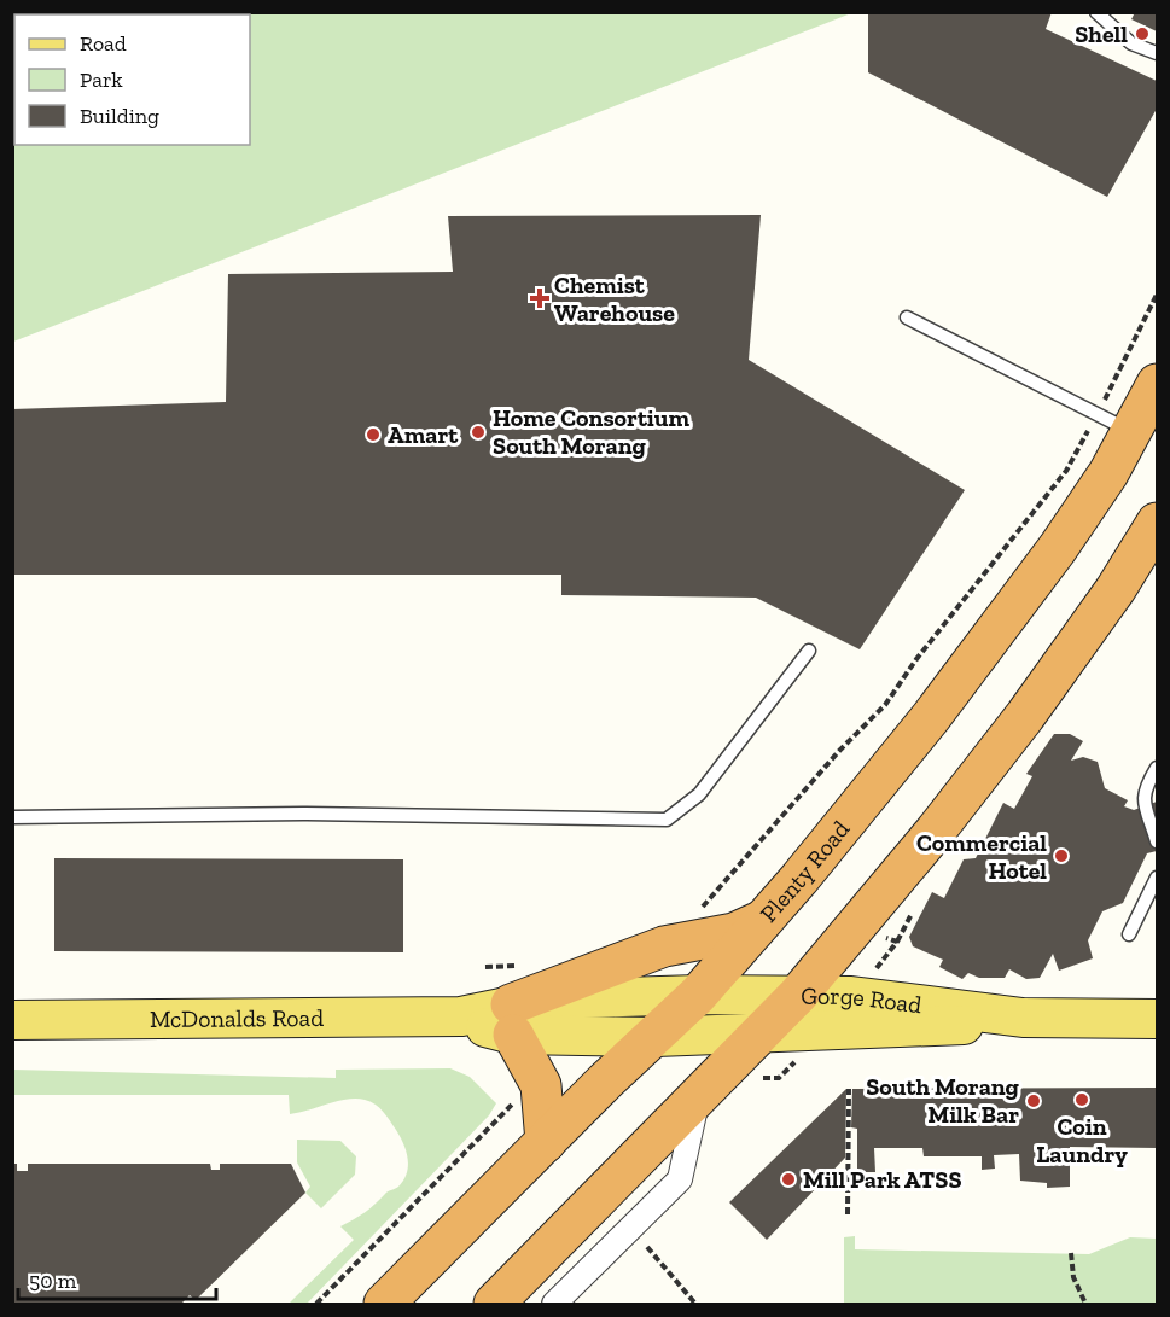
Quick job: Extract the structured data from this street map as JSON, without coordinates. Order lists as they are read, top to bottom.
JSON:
{
  "streets": {
    "highway": ["Plenty Road"],
    "main road": ["Gorge Road", "McDonalds Road"]
  },
  "crossings": [
    ["Plenty Road", "Gorge Road"],
    ["Plenty Road", "McDonalds Road"],
    ["Gorge Road", "McDonalds Road"]
  ],
  "places": {
    "other": [
      "Shell",
      "Home Consortium South Morang",
      "Amart",
      "Commercial Hotel",
      "Coin Laundry",
      "South Morang Milk Bar",
      "Mill Park ATSS"
    ],
    "health": ["Chemist Warehouse"]
  },
  "legend": ["Road", "Park", "Building"],
  "scale_bar": "50 m"
}
